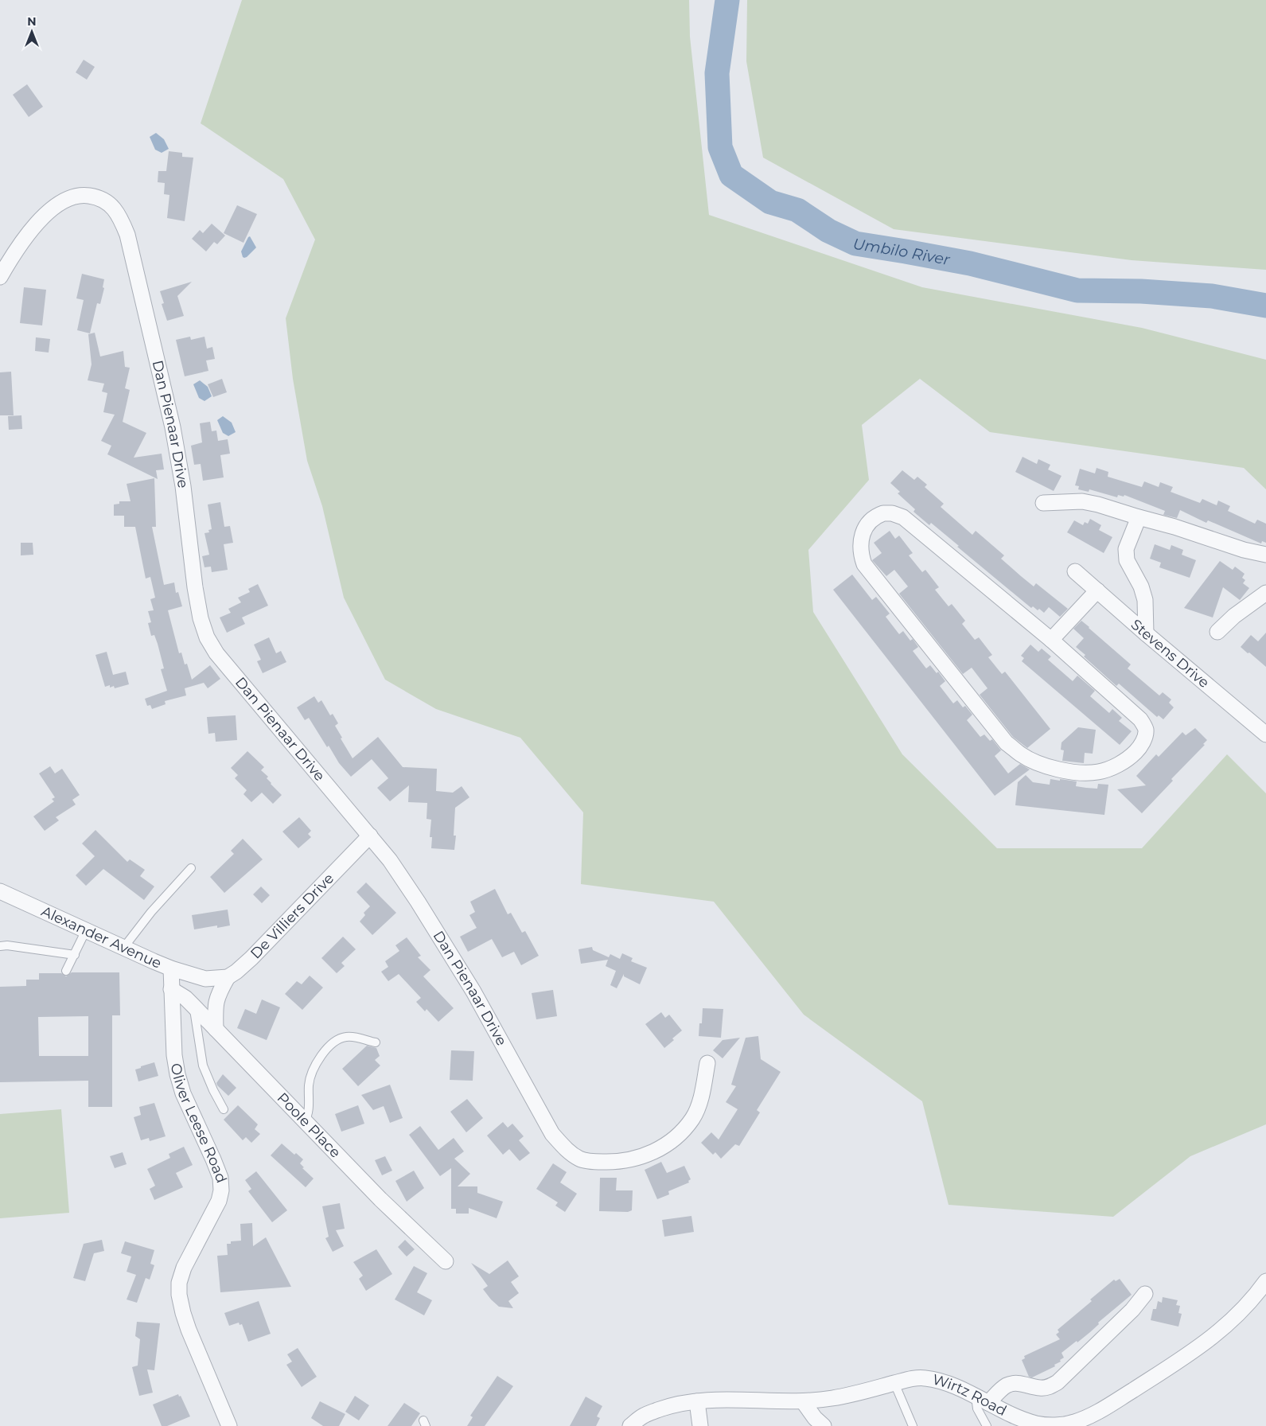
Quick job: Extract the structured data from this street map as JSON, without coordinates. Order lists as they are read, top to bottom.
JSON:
{
  "streets": {
    "street": [
      "Dan Pienaar Drive",
      "Stevens Drive",
      "De Villiers Drive",
      "Alexander Avenue",
      "Oliver Leese Road",
      "Poole Place",
      "Wirtz Road"
    ]
  },
  "crossings": [
    ["Dan Pienaar Drive", "De Villiers Drive"],
    ["De Villiers Drive", "Alexander Avenue"],
    ["Alexander Avenue", "Oliver Leese Road"],
    ["Oliver Leese Road", "Poole Place"]
  ],
  "water": ["Umbilo River"],
  "north": "top"
}
